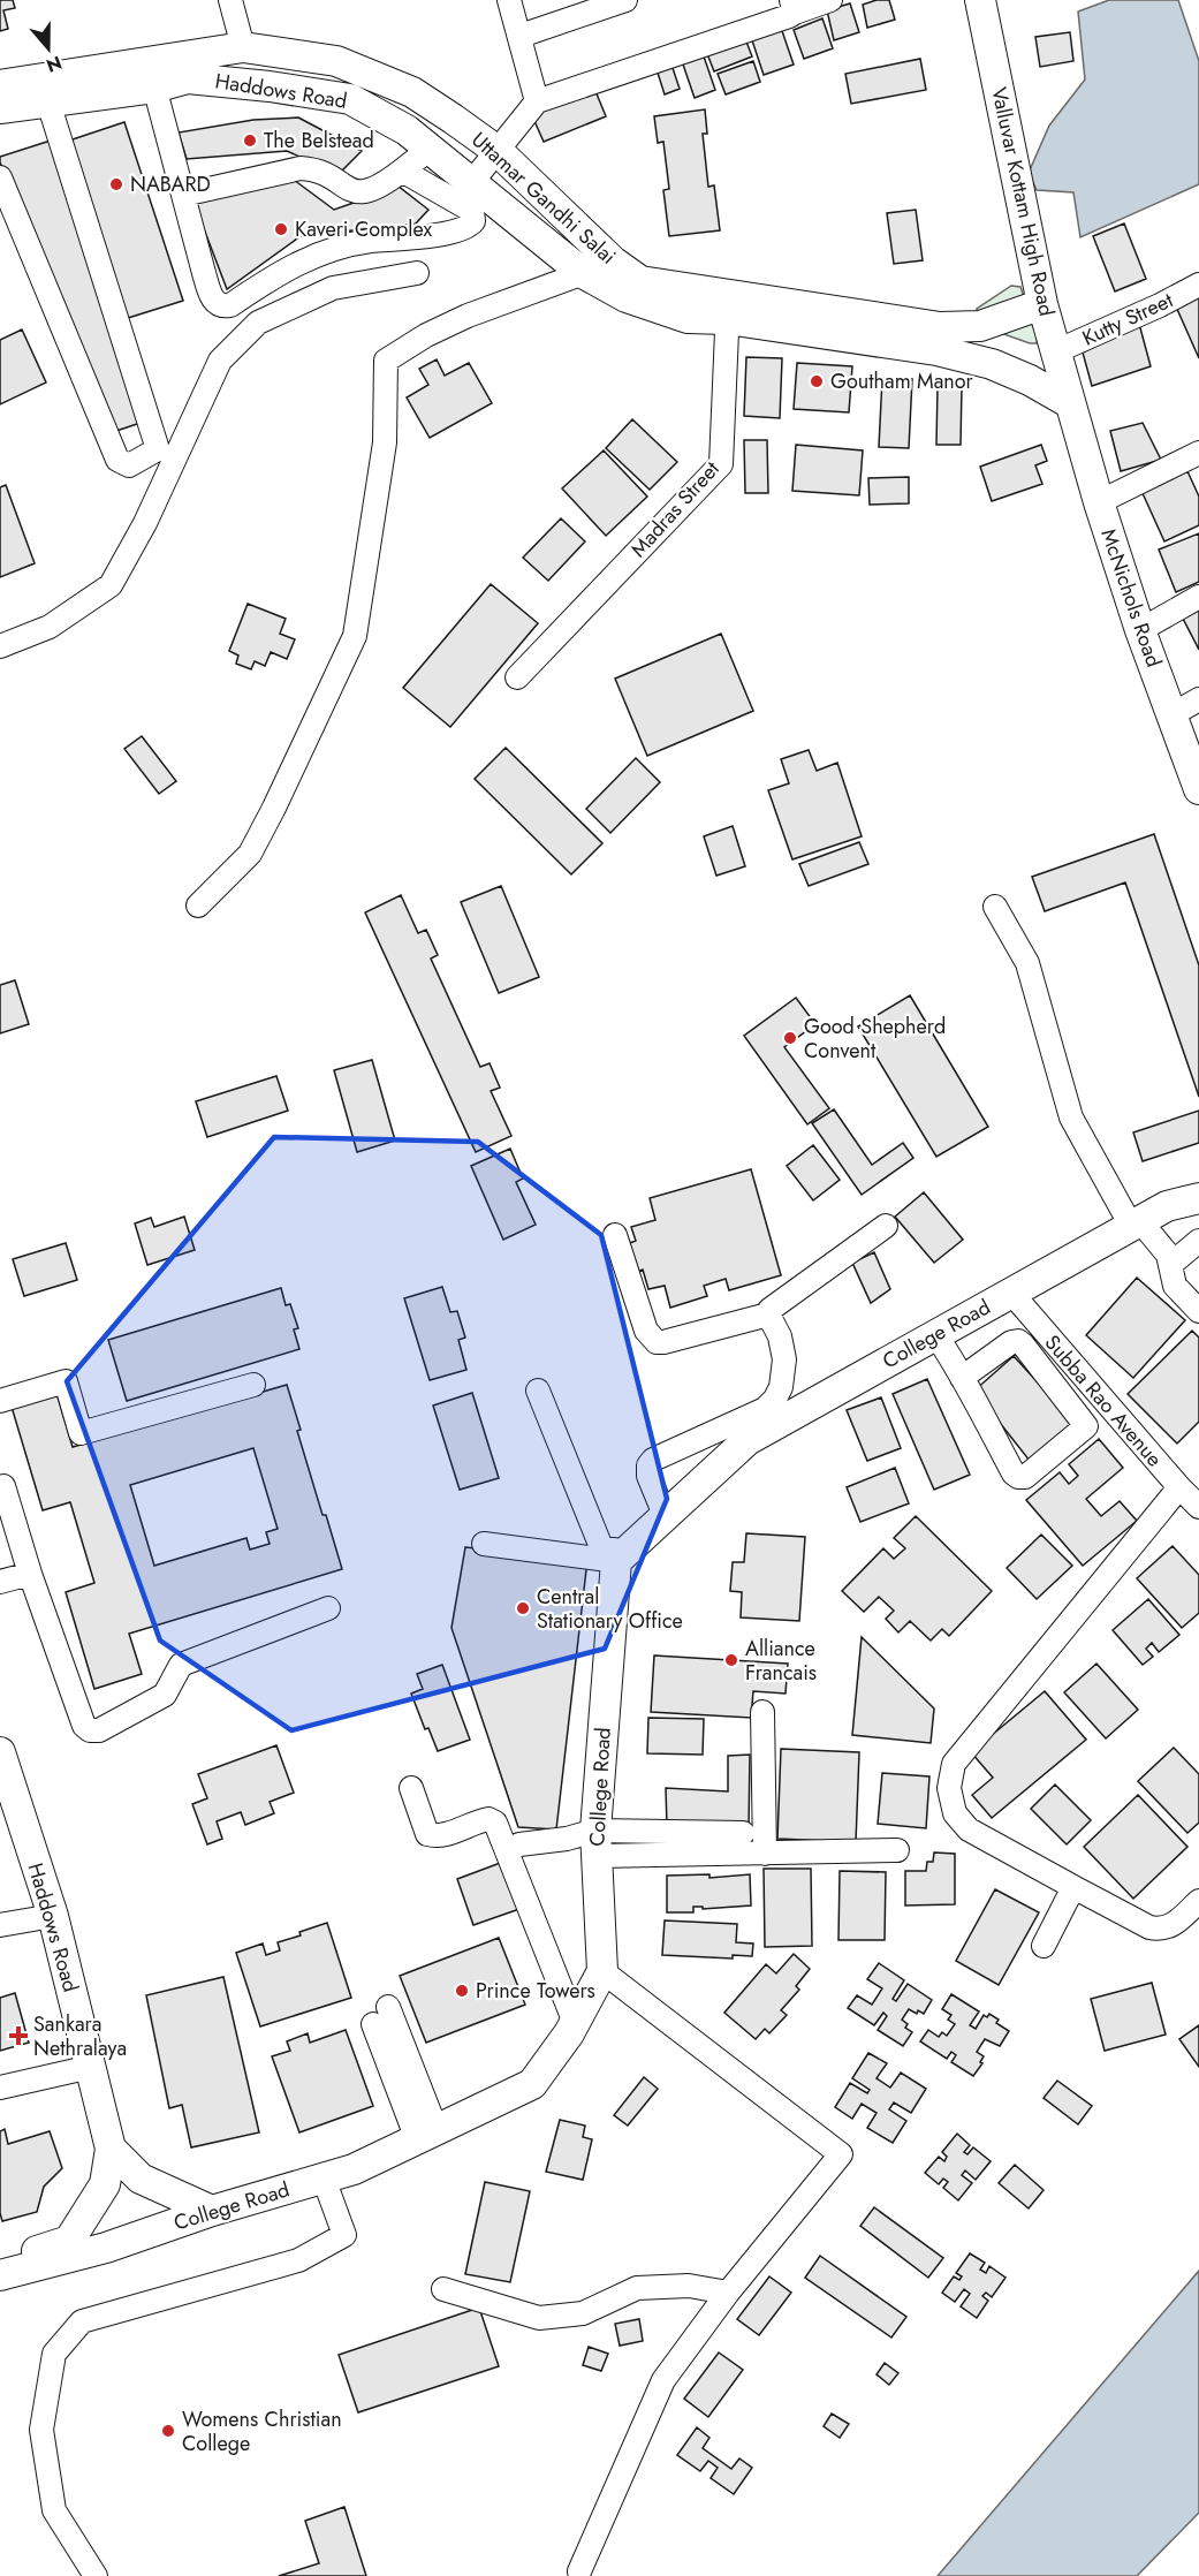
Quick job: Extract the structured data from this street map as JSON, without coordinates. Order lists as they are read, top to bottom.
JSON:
{
  "streets": {
    "main road": [
      "Haddows Road",
      "Uttamar Gandhi Salai",
      "Valluvar Kottam High Road",
      "McNichols Road",
      "College Road"
    ],
    "street": ["Kutty Street", "Madras Street", "Subba Rao Avenue"]
  },
  "crossings": [
    ["Haddows Road", "Uttamar Gandhi Salai"],
    ["Uttamar Gandhi Salai", "Valluvar Kottam High Road"],
    ["Uttamar Gandhi Salai", "Madras Street"],
    ["Uttamar Gandhi Salai", "McNichols Road"],
    ["Valluvar Kottam High Road", "Kutty Street"],
    ["Valluvar Kottam High Road", "McNichols Road"],
    ["College Road", "Subba Rao Avenue"]
  ],
  "places": {
    "other": [
      "The Belstead",
      "NABARD",
      "Kaveri Complex",
      "Goutham Manor",
      "Good Shepherd Convent",
      "Central Stationary Office",
      "Alliance Francais",
      "Prince Towers",
      "Womens Christian College"
    ],
    "health": ["Sankara Nethralaya"]
  },
  "north": "bottom"
}
